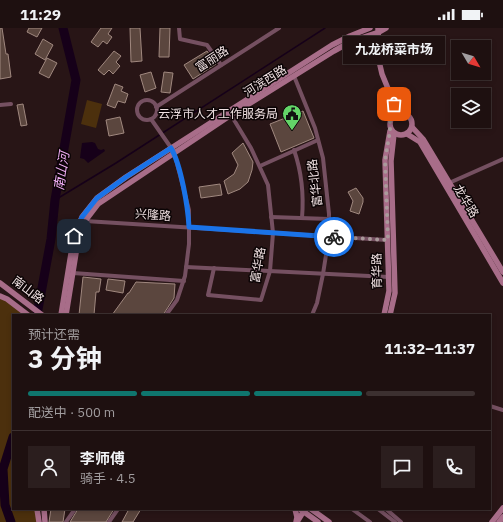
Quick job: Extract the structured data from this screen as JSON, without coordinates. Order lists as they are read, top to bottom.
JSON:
{
  "streets": {
    "street": [
      "富丽路",
      "河滨西路",
      "富华北路",
      "龙华路",
      "兴隆路",
      "富华路",
      "育华路",
      "南山路"
    ]
  },
  "crossings": [
    ["河滨西路", "富华北路"],
    ["河滨西路", "龙华路"],
    ["河滨西路", "兴隆路"],
    ["河滨西路", "富华路"],
    ["富华北路", "兴隆路"],
    ["龙华路", "育华路"],
    ["兴隆路", "富华路"],
    ["兴隆路", "育华路"]
  ],
  "water": ["南山河"],
  "places": {
    "other": ["九龙桥菜市场"],
    "public building": ["云浮市人才工作服务局"]
  },
  "north": "bottom right",
  "page": {
    "status": "11:29",
    "bubble": "九龙桥菜市场",
    "heading": ["3 分钟", "预计还需", "11:32–11:37"],
    "panel": ["李师傅", "骑手 · 4.5"],
    "bar": "配送中 · 500 m"
  }
}
